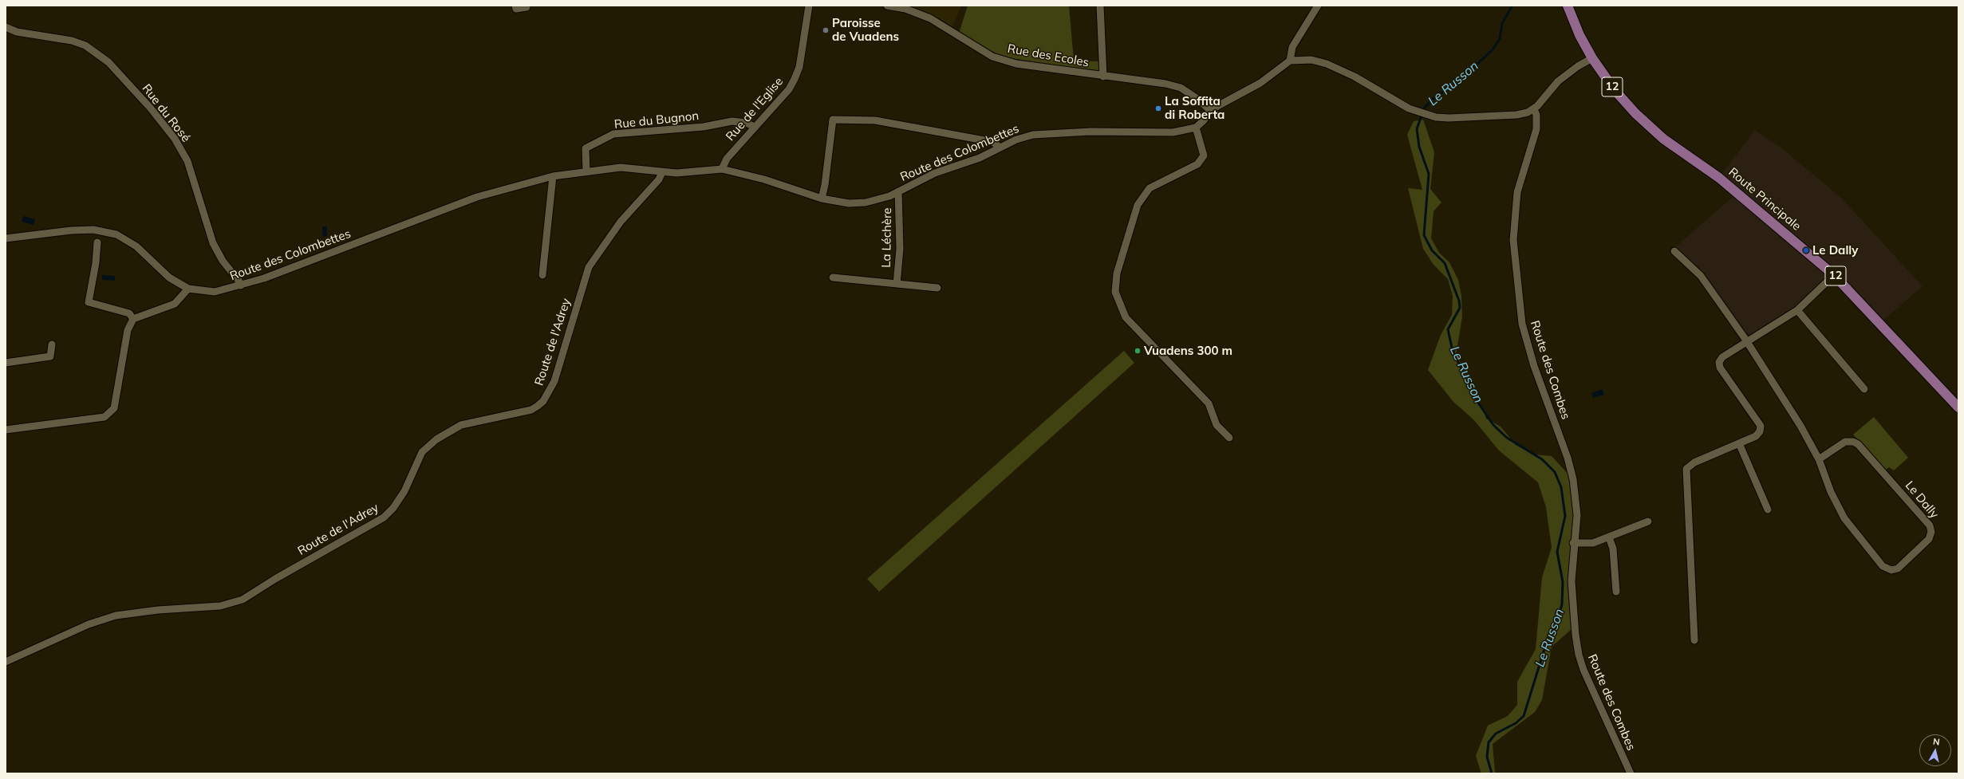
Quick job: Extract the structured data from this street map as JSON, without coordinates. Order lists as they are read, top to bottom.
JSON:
{
  "streets": {
    "main road": ["12", "Route Principale"],
    "street": [
      "Rue des Ecoles",
      "Rue de l'Eglise",
      "Rue du Rosé",
      "Rue du Bugnon",
      "Route des Colombettes",
      "La Léchère",
      "Route de l'Adrey",
      "Route des Combes",
      "Le Dally"
    ]
  },
  "crossings": [
    ["Rue de l'Eglise", "Rue du Bugnon"],
    ["Rue de l'Eglise", "Route des Colombettes"],
    ["Rue du Rosé", "Route des Colombettes"],
    ["Rue du Bugnon", "Route des Colombettes"],
    ["Route des Colombettes", "La Léchère"],
    ["Route des Colombettes", "Route de l'Adrey"]
  ],
  "water": ["Le Russon"],
  "places": [
    "Paroisse de Vuadens",
    "La Soffita di Roberta",
    "Le Dally",
    "Vuadens 300 m"
  ],
  "north": "top"
}
